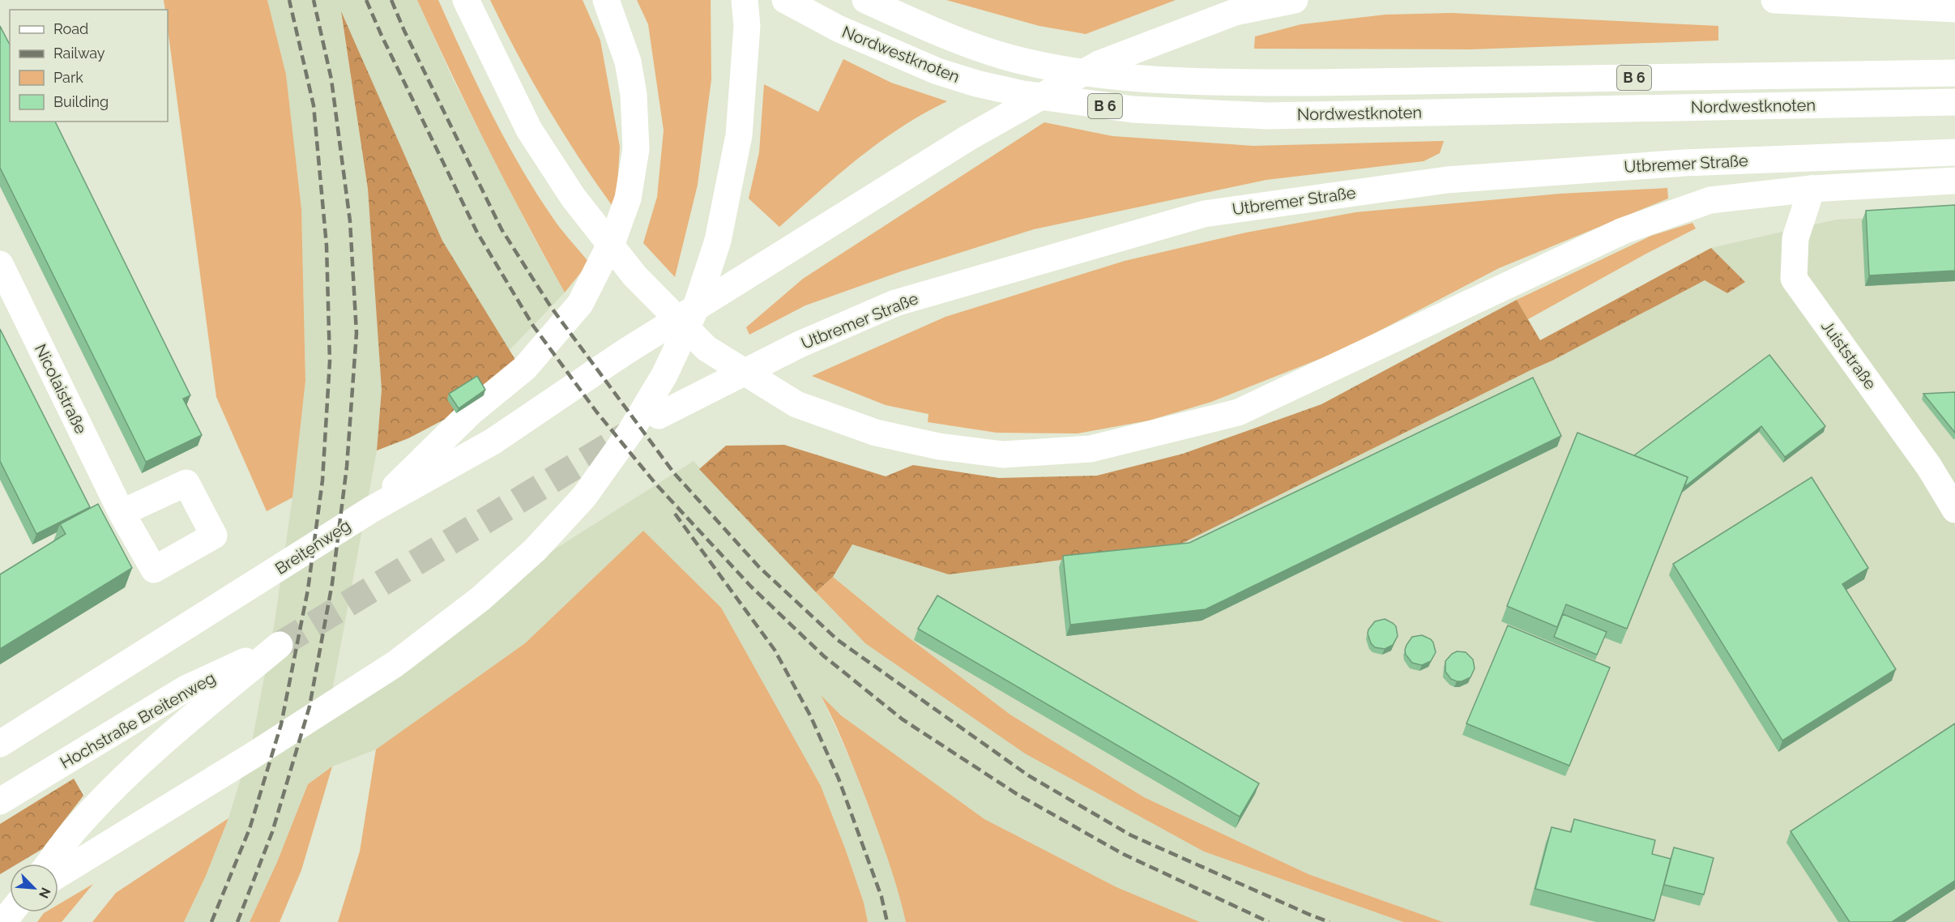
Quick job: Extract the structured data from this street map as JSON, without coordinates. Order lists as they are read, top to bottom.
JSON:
{
  "streets": {
    "main road": [
      "Nordwestknoten",
      "B 6",
      "Utbremer Straße",
      "Juiststraße",
      "Nicolaistraße",
      "Breitenweg",
      "Hochstraße Breitenweg"
    ]
  },
  "legend": [
    "Road",
    "Railway",
    "Park",
    "Building"
  ],
  "north": "bottom right"
}
